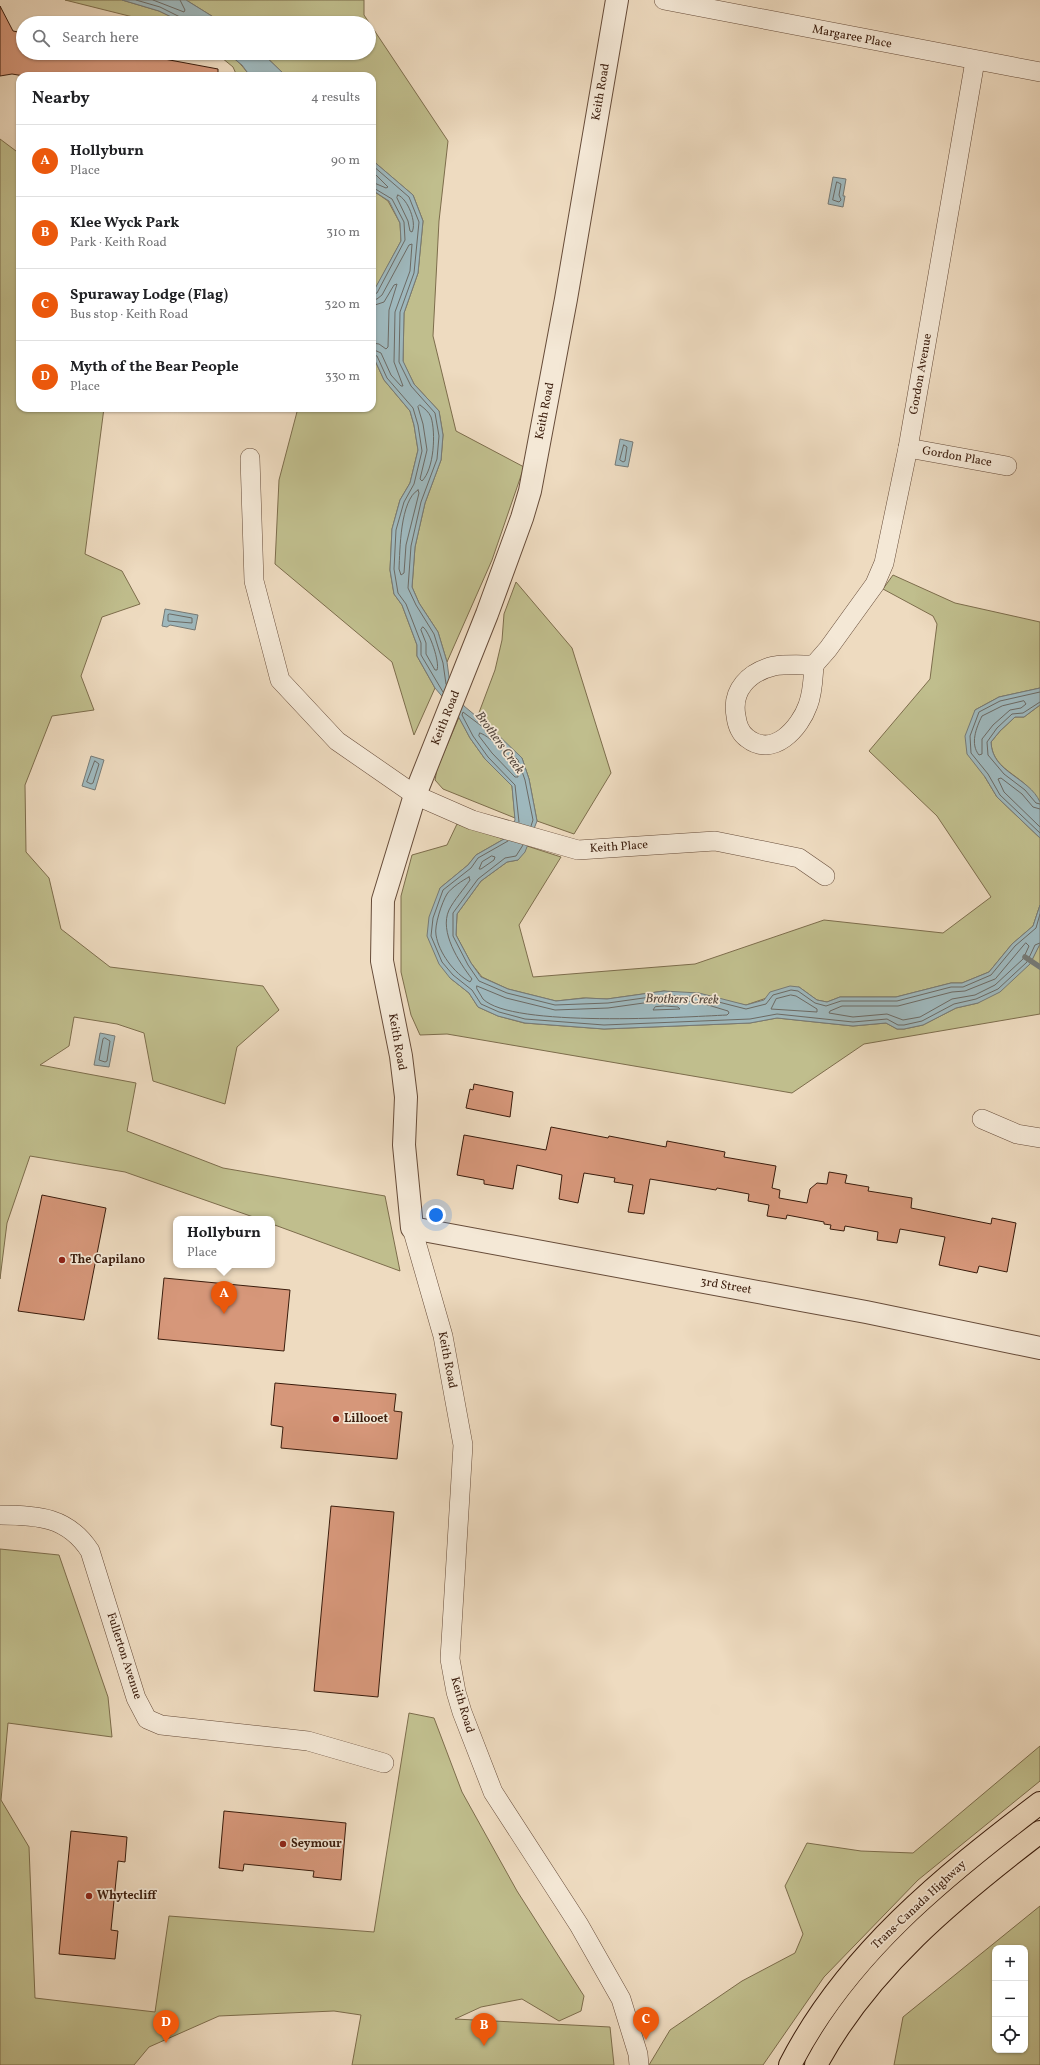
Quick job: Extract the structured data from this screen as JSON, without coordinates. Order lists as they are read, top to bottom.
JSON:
{
  "streets": {
    "highway": ["Trans-Canada Highway"],
    "street": [
      "Margaree Place",
      "Keith Road",
      "Gordon Avenue",
      "Gordon Place",
      "Keith Place",
      "3rd Street",
      "Fullerton Avenue"
    ]
  },
  "crossings": [
    ["Margaree Place", "Gordon Avenue"],
    ["Keith Road", "Keith Place"],
    ["Keith Road", "3rd Street"],
    ["Gordon Avenue", "Gordon Place"]
  ],
  "water": ["Brothers Creek"],
  "places": [
    "The Capilano",
    "Lillooet",
    "Seymour",
    "Whytecliff"
  ],
  "page": {
    "search": "Search here",
    "heading": ["Nearby", "4 results"],
    "list": [
      {
        "mark": "A",
        "name": "Hollyburn",
        "note": "Place",
        "value": "90 m"
      },
      {
        "mark": "B",
        "name": "Klee Wyck Park",
        "note": "Park · Keith Road",
        "value": "310 m"
      },
      {
        "mark": "C",
        "name": "Spuraway Lodge (Flag)",
        "note": "Bus stop · Keith Road",
        "value": "320 m"
      },
      {
        "mark": "D",
        "name": "Myth of the Bear People",
        "note": "Place",
        "value": "330 m"
      }
    ],
    "popup": ["Hollyburn", "Place"],
    "pins": [
      "A",
      "C",
      "D",
      "B"
    ],
    "map_buttons": ["+", "−"]
  }
}
